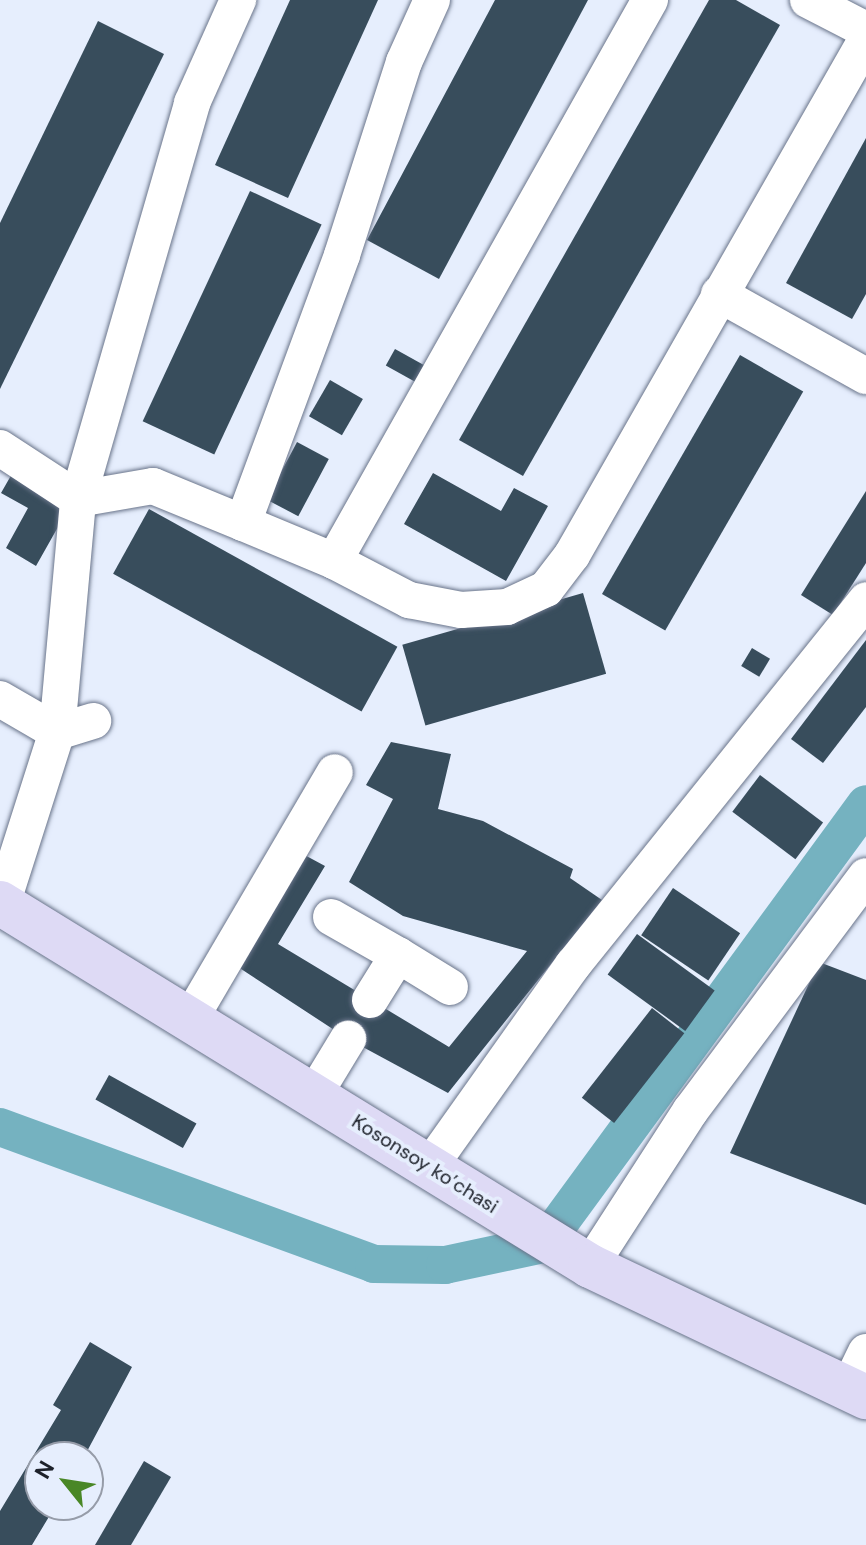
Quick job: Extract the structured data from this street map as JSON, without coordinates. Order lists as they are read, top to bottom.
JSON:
{
  "streets": {
    "main road": ["Kosonsoy ko’chasi"]
  },
  "north": "top left"
}
